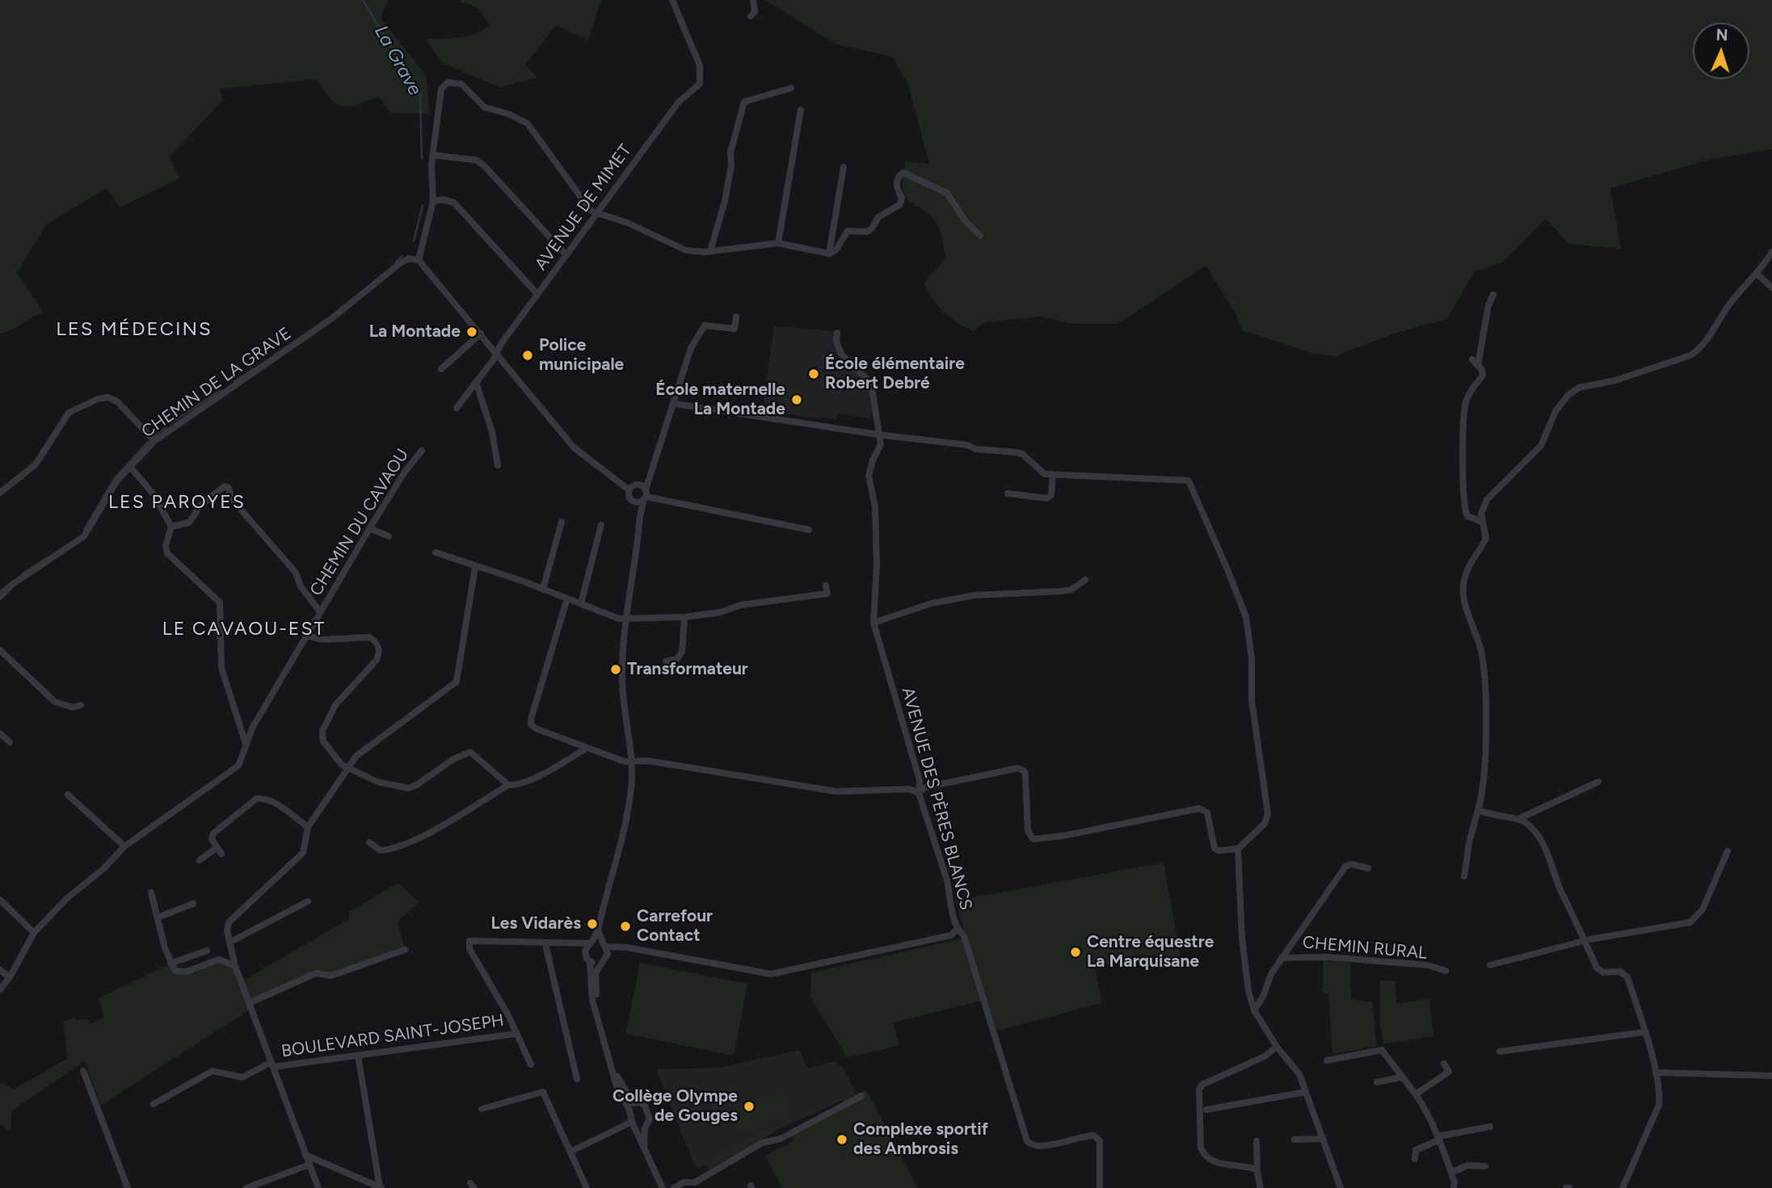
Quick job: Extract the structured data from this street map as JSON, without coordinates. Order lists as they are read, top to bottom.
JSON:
{
  "streets": {
    "street": [
      "AVENUE DE MIMET",
      "CHEMIN DE LA GRAVE",
      "CHEMIN DU CAVAOU",
      "AVENUE DES PÈRES BLANCS",
      "CHEMIN RURAL",
      "BOULEVARD SAINT-JOSEPH"
    ]
  },
  "districts": ["LES MÉDECINS", "LES PAROYES", "LE CAVAOU-EST"],
  "water": ["La Grave"],
  "places": [
    "La Montade",
    "Police municipale",
    "École élémentaire Robert Debré",
    "École maternelle La Montade",
    "Transformateur",
    "Les Vidarès",
    "Carrefour Contact",
    "Centre équestre La Marquisane",
    "Collège Olympe de Gouges",
    "Complexe sportif des Ambrosis"
  ],
  "north": "top"
}
